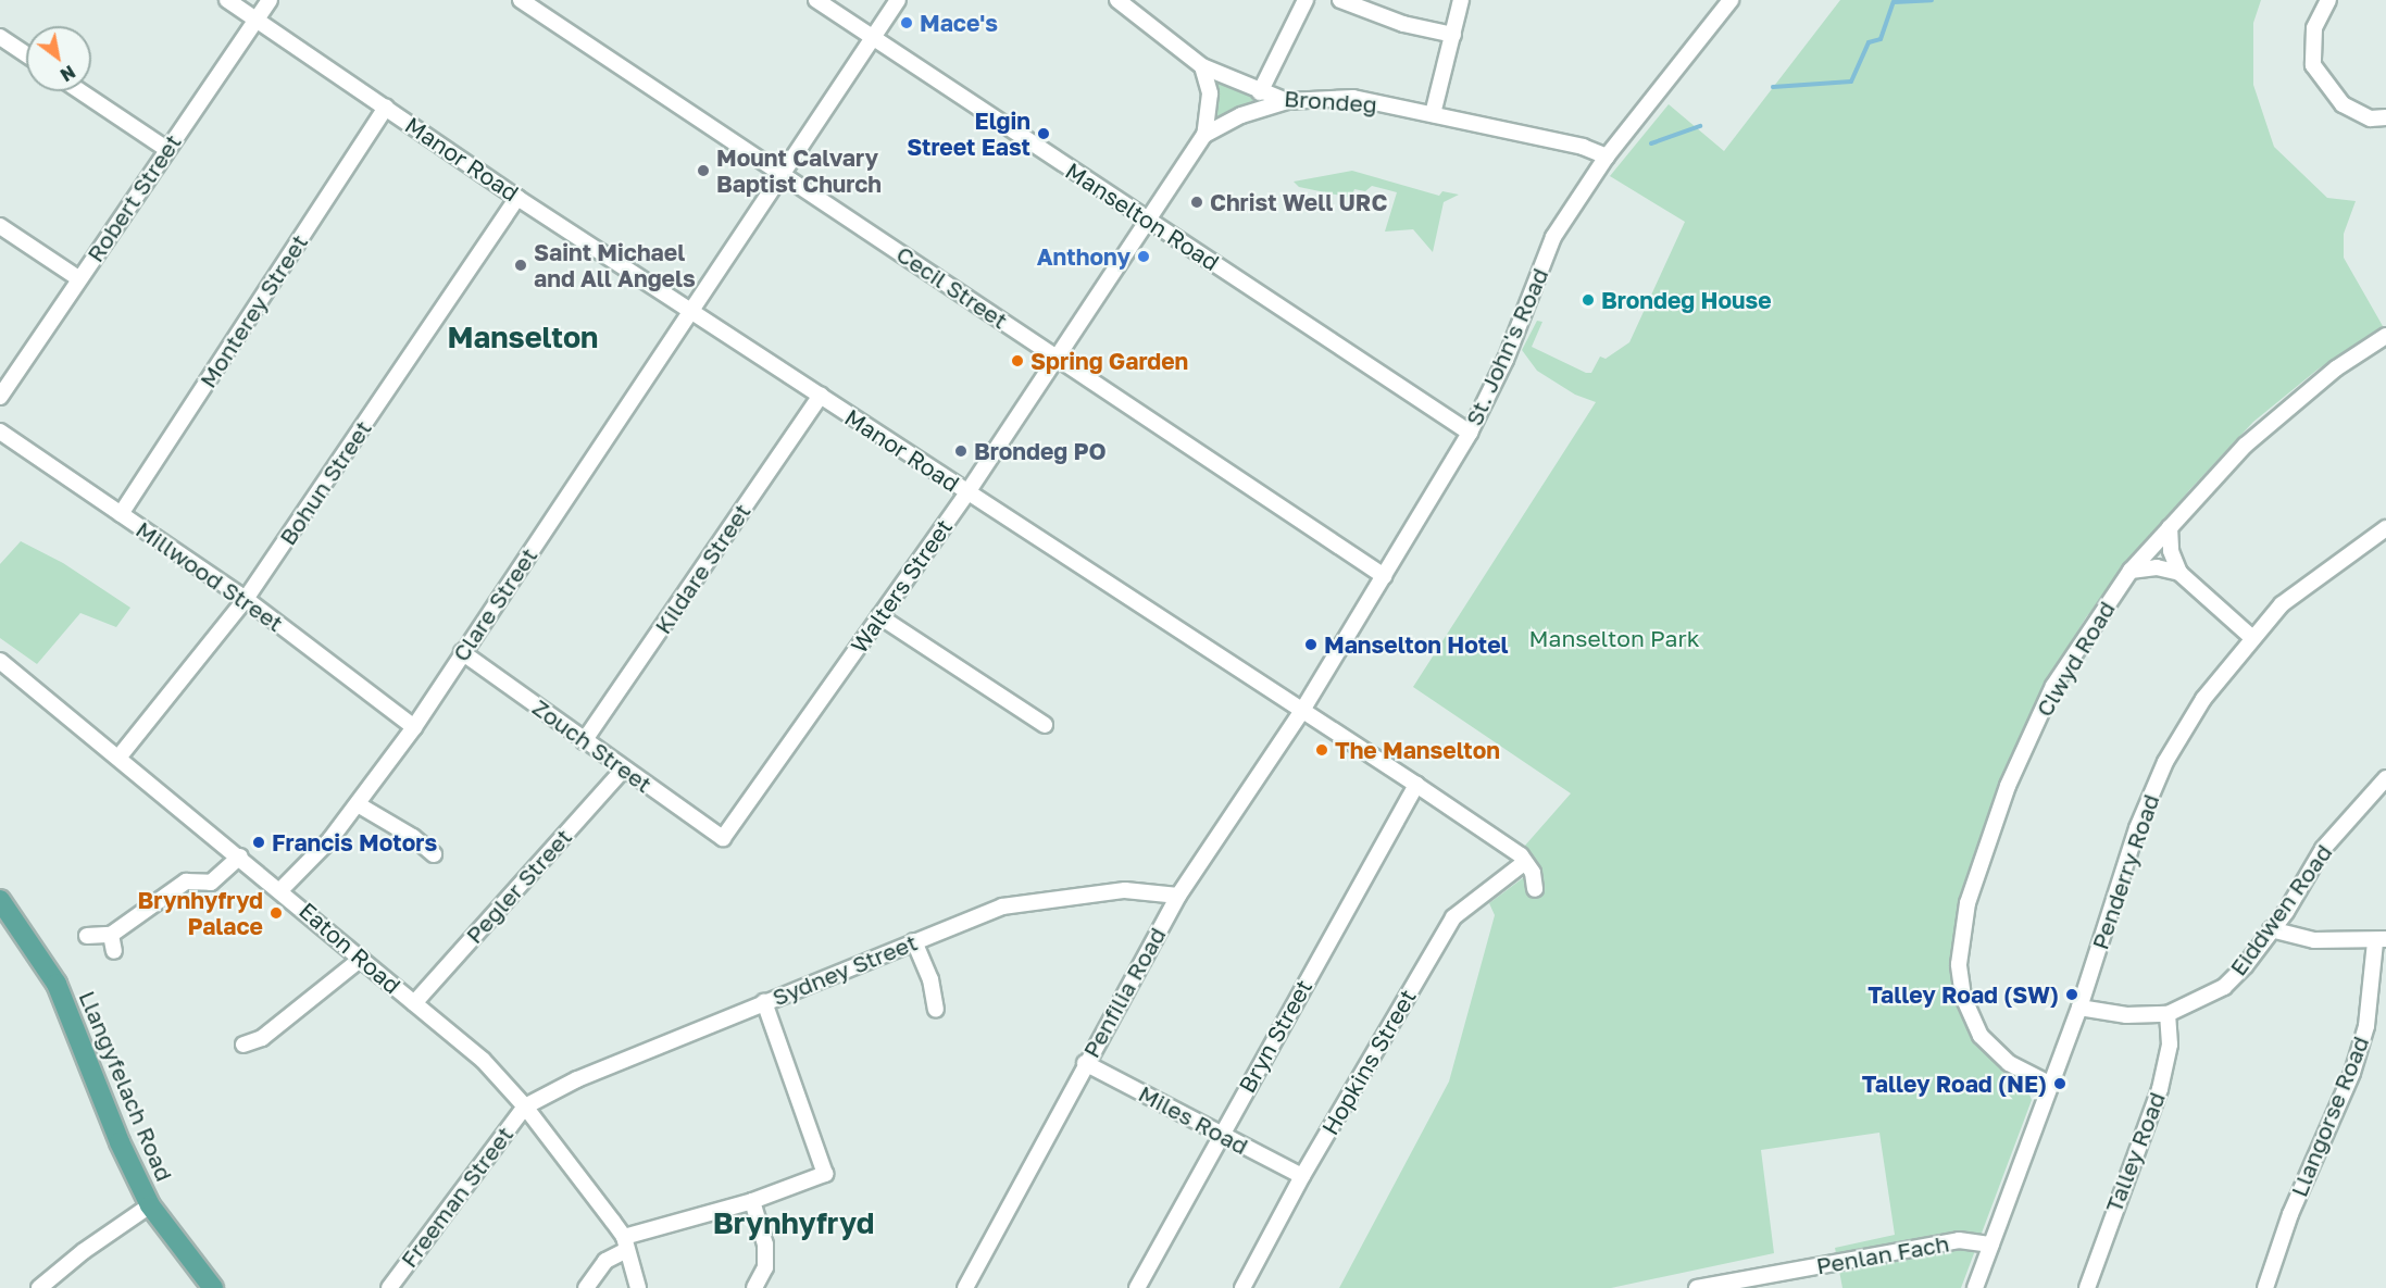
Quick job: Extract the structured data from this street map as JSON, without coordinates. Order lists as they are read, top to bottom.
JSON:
{
  "streets": {
    "main road": ["Llangyfelach Road"],
    "street": [
      "Brondeg",
      "Manor Road",
      "Robert Street",
      "Manselton Road",
      "Cecil Street",
      "Monterey Street",
      "St. John's Road",
      "Bohun Street",
      "Kildare Street",
      "Millwood Street",
      "Walters Street",
      "Clare Street",
      "Clwyd Road",
      "Zouch Street",
      "Penderry Road",
      "Pegler Street",
      "Eiddwen Road",
      "Eaton Road",
      "Sydney Street",
      "Penfilia Road",
      "Bryn Street",
      "Hopkins Street",
      "Llangorse Road",
      "Miles Road",
      "Talley Road",
      "Freeman Street",
      "Penlan Fach"
    ]
  },
  "crossings": [
    ["Brondeg", "St. John's Road"],
    ["Brondeg", "Walters Street"],
    ["Manor Road", "Robert Street"],
    ["Manor Road", "Monterey Street"],
    ["Manor Road", "St. John's Road"],
    ["Manor Road", "Bohun Street"],
    ["Manor Road", "Kildare Street"],
    ["Manor Road", "Walters Street"],
    ["Manor Road", "Clare Street"],
    ["Manor Road", "Penfilia Road"],
    ["Manor Road", "Bryn Street"],
    ["Manor Road", "Hopkins Street"],
    ["Manselton Road", "St. John's Road"],
    ["Manselton Road", "Walters Street"],
    ["Manselton Road", "Clare Street"],
    ["Cecil Street", "St. John's Road"],
    ["Cecil Street", "Walters Street"],
    ["Cecil Street", "Clare Street"],
    ["Monterey Street", "Millwood Street"],
    ["St. John's Road", "Penfilia Road"],
    ["Bohun Street", "Millwood Street"],
    ["Bohun Street", "Eaton Road"],
    ["Kildare Street", "Zouch Street"],
    ["Millwood Street", "Clare Street"],
    ["Walters Street", "Zouch Street"],
    ["Clare Street", "Zouch Street"],
    ["Clare Street", "Eaton Road"],
    ["Clwyd Road", "Penderry Road"],
    ["Zouch Street", "Pegler Street"],
    ["Penderry Road", "Eiddwen Road"],
    ["Penderry Road", "Penlan Fach"],
    ["Pegler Street", "Eaton Road"],
    ["Eiddwen Road", "Talley Road"],
    ["Eaton Road", "Sydney Street"],
    ["Eaton Road", "Freeman Street"],
    ["Sydney Street", "Penfilia Road"],
    ["Sydney Street", "Freeman Street"],
    ["Penfilia Road", "Miles Road"],
    ["Bryn Street", "Miles Road"],
    ["Hopkins Street", "Miles Road"]
  ],
  "districts": ["Manselton", "Brynhyfryd"],
  "parks": ["Manselton Park"],
  "places": [
    "Mace's",
    "Elgin Street East",
    "Mount Calvary Baptist Church",
    "Christ Well URC",
    "Anthony",
    "Saint Michael and All Angels",
    "Brondeg House",
    "Spring Garden",
    "Brondeg PO",
    "Manselton Hotel",
    "The Manselton",
    "Francis Motors",
    "Brynhyfryd Palace",
    "Talley Road (SW)",
    "Talley Road (NE)"
  ],
  "north": "bottom right"
}
